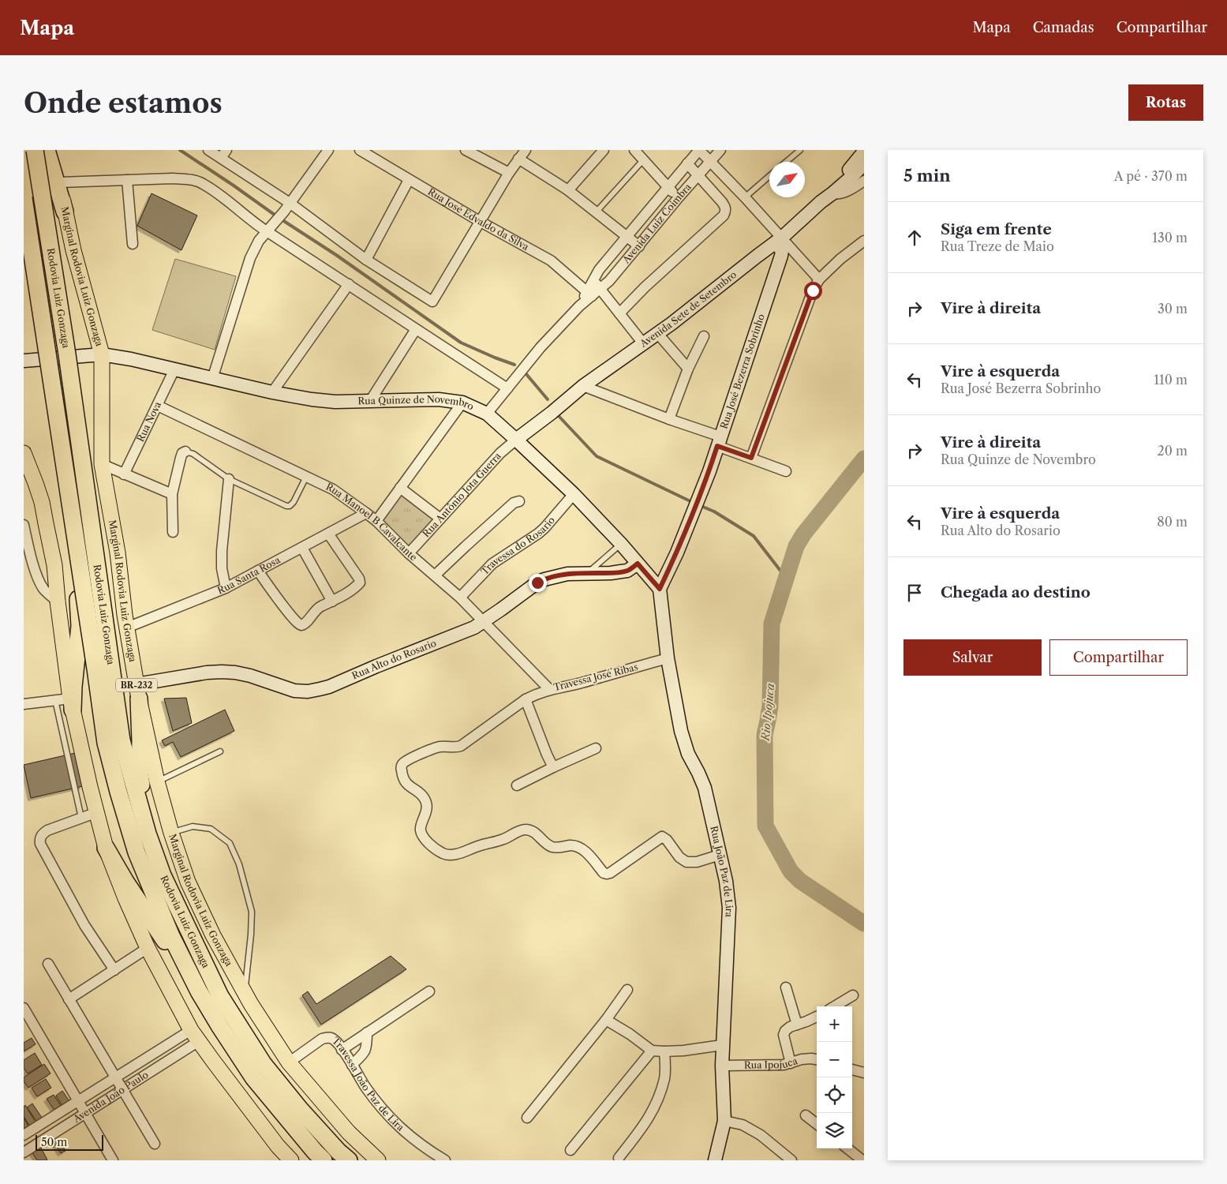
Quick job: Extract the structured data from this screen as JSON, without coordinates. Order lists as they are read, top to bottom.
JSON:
{
  "streets": {
    "highway": ["Rodovia Luiz Gonzaga", "BR-232"],
    "main road": ["Marginal Rodovia Luiz Gonzaga"],
    "street": [
      "Rua José Edvaldo da Silva",
      "Avenida Luiz Coimbra",
      "Avenida Sete de Setembro",
      "Rua José Bezerra Sobrinho",
      "Rua Quinze de Novembro",
      "Rua Nova",
      "Rua Antônio Jota Guerra",
      "Rua Manoel B Cavalcante",
      "Travessa do Rosario",
      "Rua Santa Rosa",
      "Rua Alto do Rosario",
      "Travessa José Ribas",
      "Rua João Paz de Lira",
      "Rua Ipojuca",
      "Travessa João Paz de Lira",
      "Avenida João Paulo"
    ]
  },
  "crossings": [
    ["Rua José Edvaldo da Silva", "Avenida Luiz Coimbra"],
    ["Marginal Rodovia Luiz Gonzaga", "Rua Quinze de Novembro"],
    ["Marginal Rodovia Luiz Gonzaga", "Rua Santa Rosa"],
    ["Marginal Rodovia Luiz Gonzaga", "Rua Alto do Rosario"],
    ["Marginal Rodovia Luiz Gonzaga", "Travessa João Paz de Lira"],
    ["Avenida Sete de Setembro", "Rua José Bezerra Sobrinho"],
    ["Avenida Sete de Setembro", "Rua Quinze de Novembro"],
    ["Avenida Sete de Setembro", "Rua Antônio Jota Guerra"],
    ["Rua José Bezerra Sobrinho", "Rua Quinze de Novembro"],
    ["Rua José Bezerra Sobrinho", "Rua João Paz de Lira"],
    ["Rua Quinze de Novembro", "Rua Nova"],
    ["Rua Quinze de Novembro", "Rua Antônio Jota Guerra"],
    ["Rua Quinze de Novembro", "Travessa do Rosario"],
    ["Rua Quinze de Novembro", "Rua Alto do Rosario"],
    ["Rua Quinze de Novembro", "Rua João Paz de Lira"],
    ["Rua Nova", "Rua Manoel B Cavalcante"],
    ["Rua Antônio Jota Guerra", "Rua Manoel B Cavalcante"],
    ["Rua Manoel B Cavalcante", "Travessa do Rosario"],
    ["Rua Manoel B Cavalcante", "Rua Santa Rosa"],
    ["Rua Manoel B Cavalcante", "Rua Alto do Rosario"],
    ["Rua Manoel B Cavalcante", "Travessa José Ribas"],
    ["Travessa José Ribas", "Rua João Paz de Lira"],
    ["Rua João Paz de Lira", "Rua Ipojuca"]
  ],
  "water": ["Rio Ipojuca"],
  "scale_bar": "50 m",
  "north": "top right",
  "page": {
    "header": "Mapa",
    "nav": ["Mapa", "Camadas", "Compartilhar"],
    "buttons": [
      "Rotas",
      ["Salvar", "Compartilhar"]
    ],
    "title": "Onde estamos",
    "heading": ["5 min", "A pé · 370 m"],
    "list": [
      ["Siga em frente", "Rua Treze de Maio", "130 m"],
      ["Vire à direita", "30 m"],
      ["Vire à esquerda", "Rua José Bezerra Sobrinho", "110 m"],
      ["Vire à direita", "Rua Quinze de Novembro", "20 m"],
      ["Vire à esquerda", "Rua Alto do Rosario", "80 m"],
      "Chegada ao destino"
    ],
    "map_buttons": ["+", "−"],
    "scale": "50 m"
  }
}
